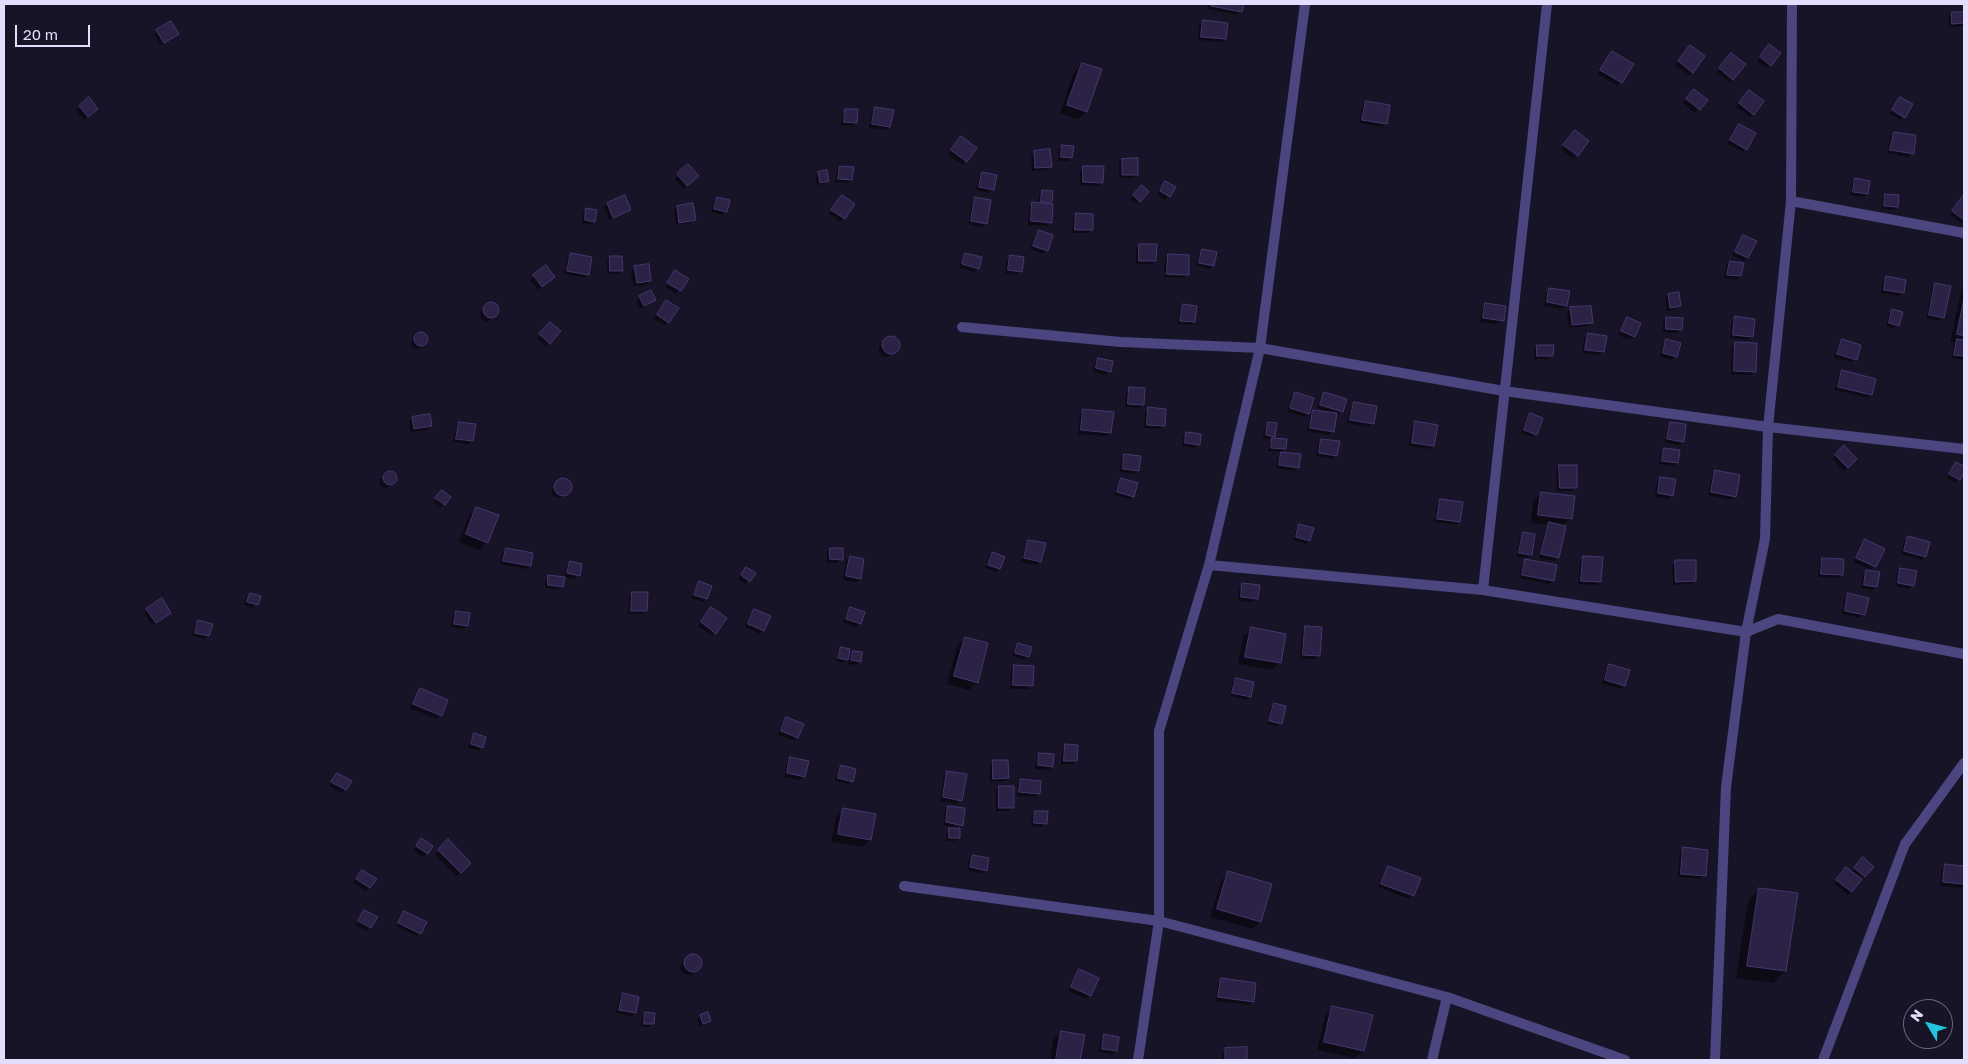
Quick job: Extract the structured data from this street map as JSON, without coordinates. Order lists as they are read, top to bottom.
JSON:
{
  "scale_bar": "20 m",
  "north": "top left"
}
